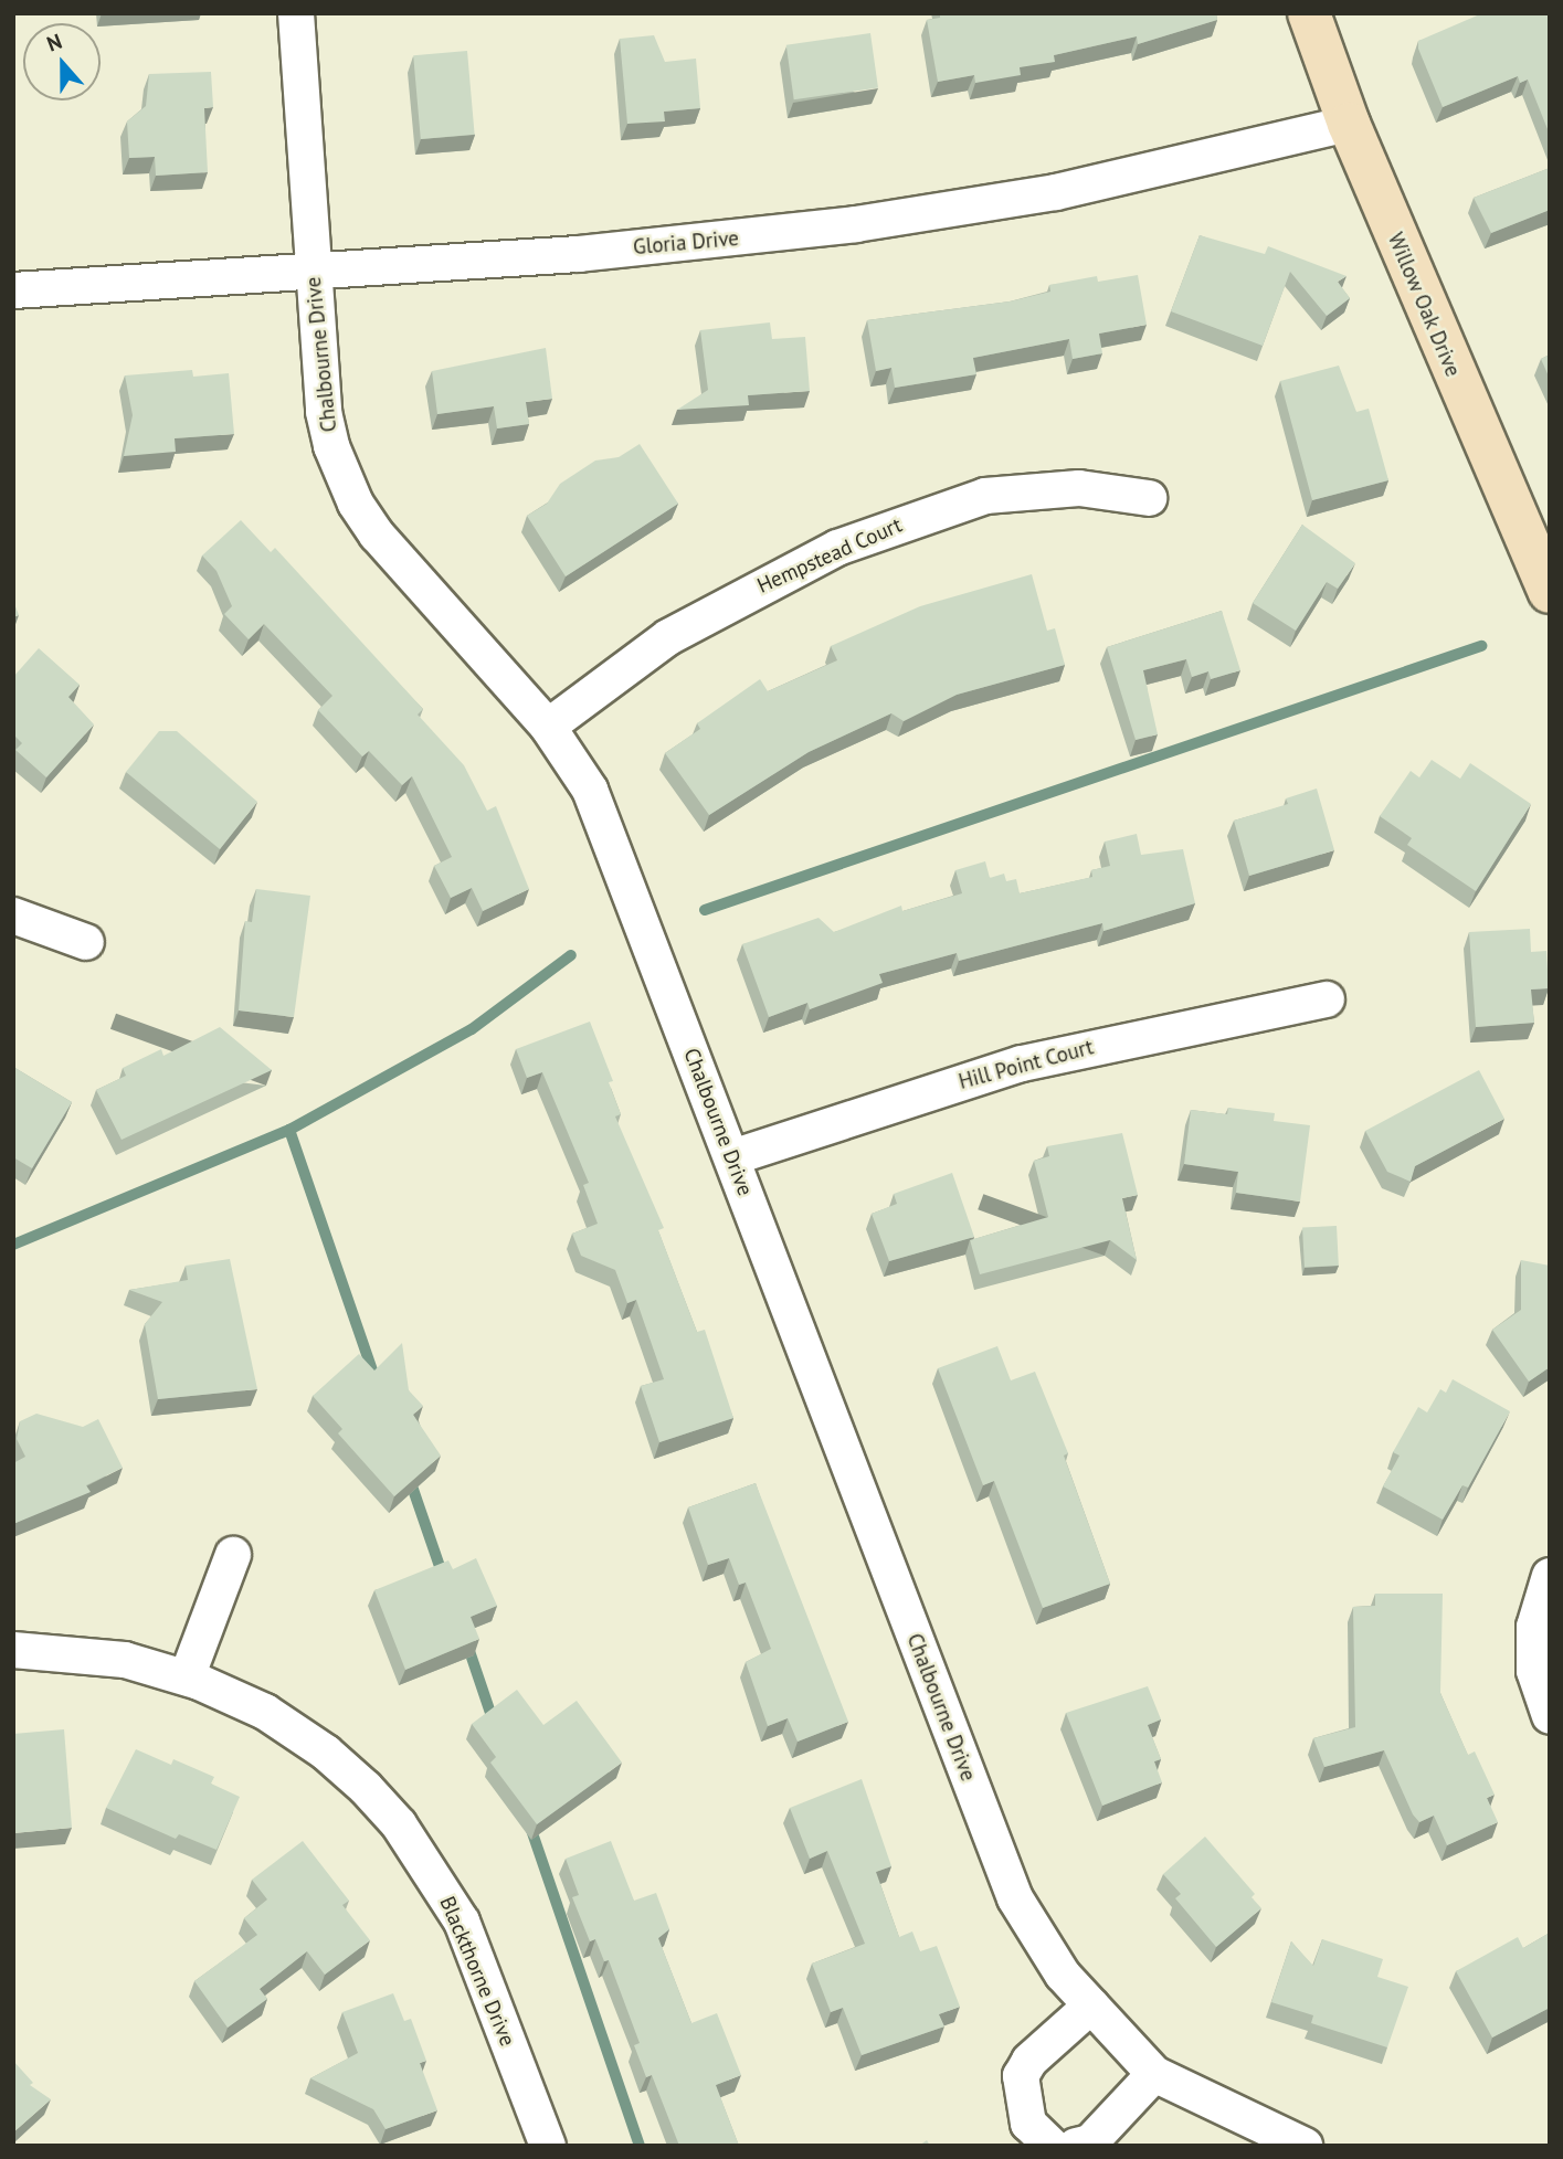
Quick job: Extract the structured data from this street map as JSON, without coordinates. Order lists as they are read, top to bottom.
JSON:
{
  "streets": {
    "street": [
      "Gloria Drive",
      "Willow Oak Drive",
      "Chalbourne Drive",
      "Hempstead Court",
      "Hill Point Court",
      "Blackthorne Drive"
    ]
  },
  "crossings": [
    ["Gloria Drive", "Willow Oak Drive"],
    ["Gloria Drive", "Chalbourne Drive"],
    ["Chalbourne Drive", "Hempstead Court"],
    ["Chalbourne Drive", "Hill Point Court"]
  ],
  "north": "top"
}
